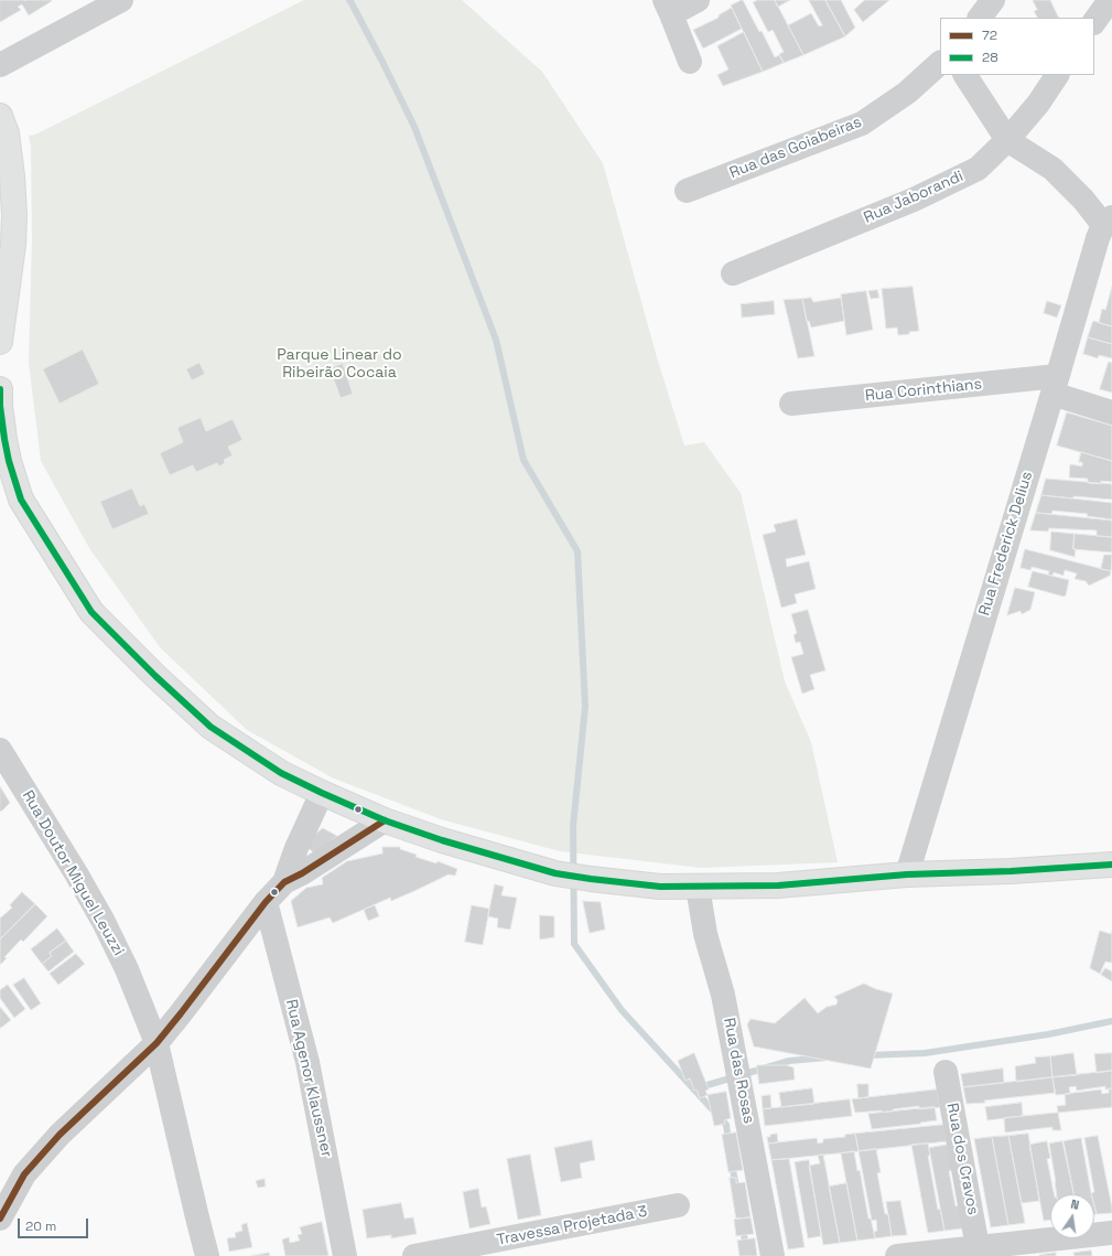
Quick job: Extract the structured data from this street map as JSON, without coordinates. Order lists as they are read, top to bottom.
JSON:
{
  "streets": {
    "street": [
      "Rua das Goiabeiras",
      "Rua Jaborandi",
      "Rua Corinthians",
      "Rua Frederick Delius",
      "Rua Doutor Miguel Leuzzi",
      "Rua das Rosas",
      "Rua Agenor Klaussner",
      "Rua dos Cravos",
      "Travessa Projetada 3"
    ]
  },
  "crossings": [
    ["Rua Corinthians", "Rua Frederick Delius"]
  ],
  "parks": ["Parque Linear do Ribeirão Cocaia"],
  "lines": ["transit line 28", "transit line 72"],
  "legend": ["72", "28"],
  "scale_bar": "20 m",
  "north": "top"
}
